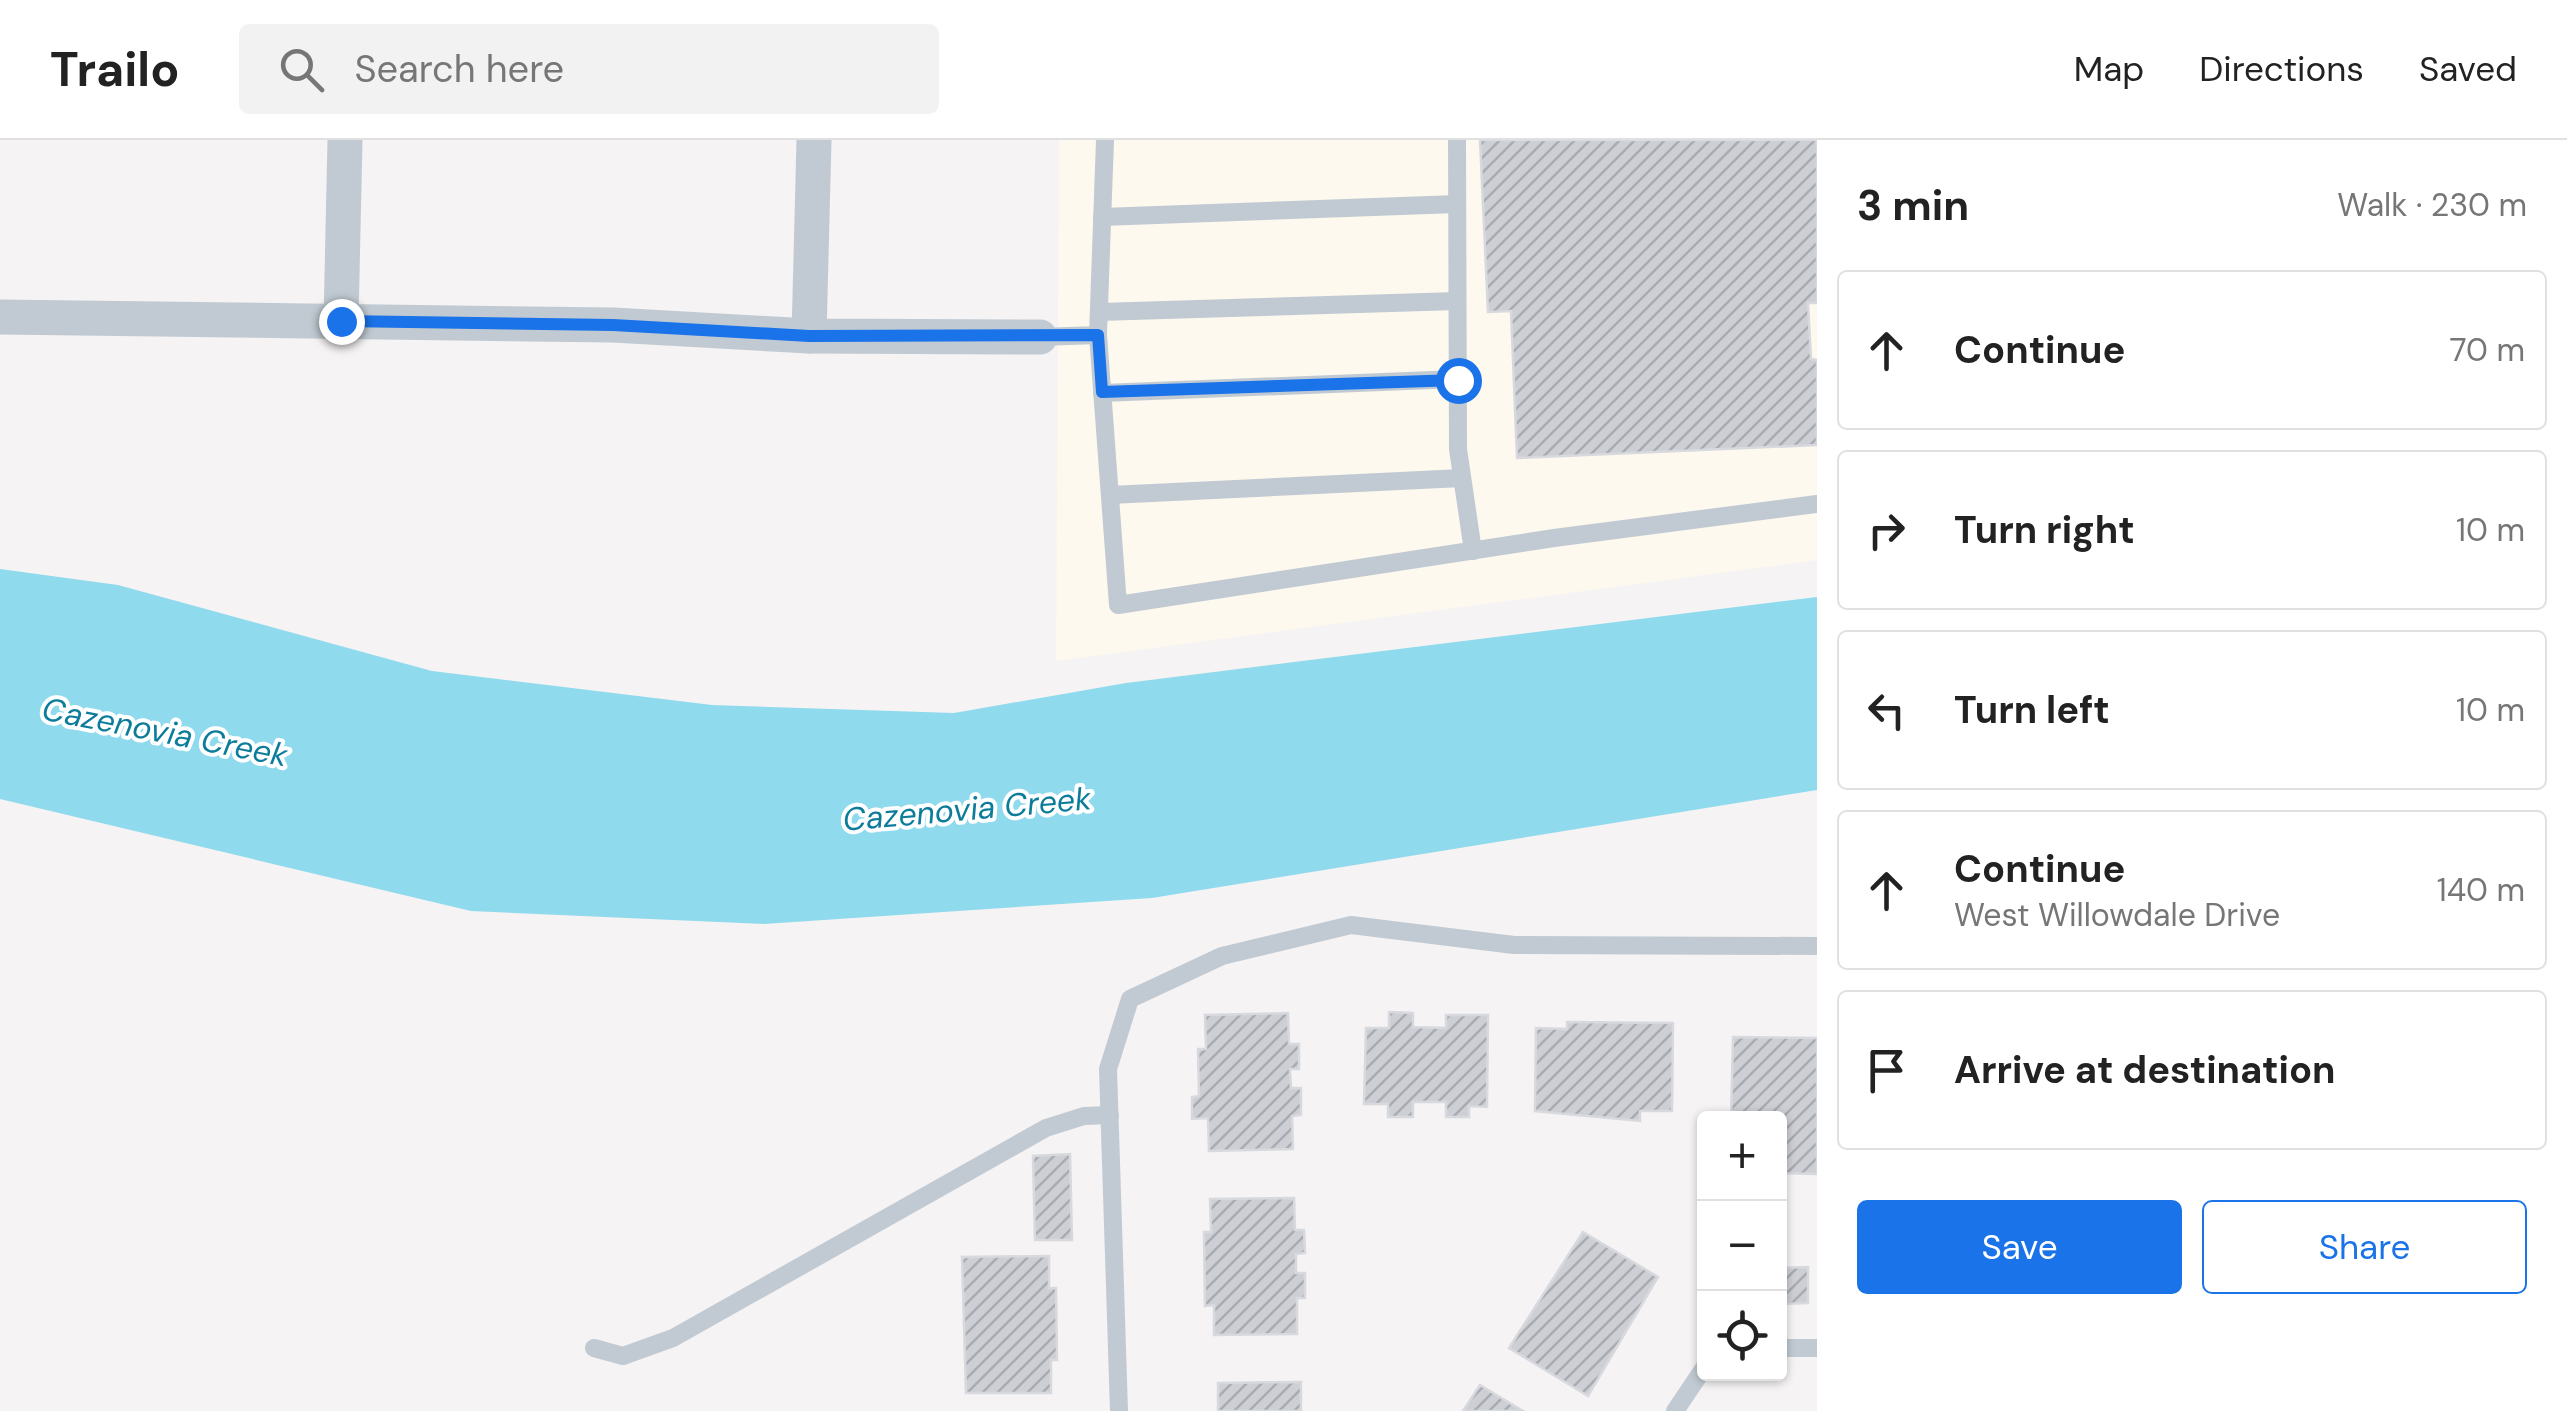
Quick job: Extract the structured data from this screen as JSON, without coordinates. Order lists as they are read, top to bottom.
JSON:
{
  "water": ["Cazenovia Creek"],
  "page": {
    "header": "Trailo",
    "search": "Search here",
    "nav": ["Map", "Directions", "Saved"],
    "heading": ["3 min", "Walk · 230 m"],
    "list": [
      ["Continue", "70 m"],
      ["Turn right", "10 m"],
      ["Turn left", "10 m"],
      ["Continue", "West Willowdale Drive", "140 m"],
      "Arrive at destination"
    ],
    "map_buttons": ["+", "−"],
    "buttons": ["Save", "Share"]
  }
}
